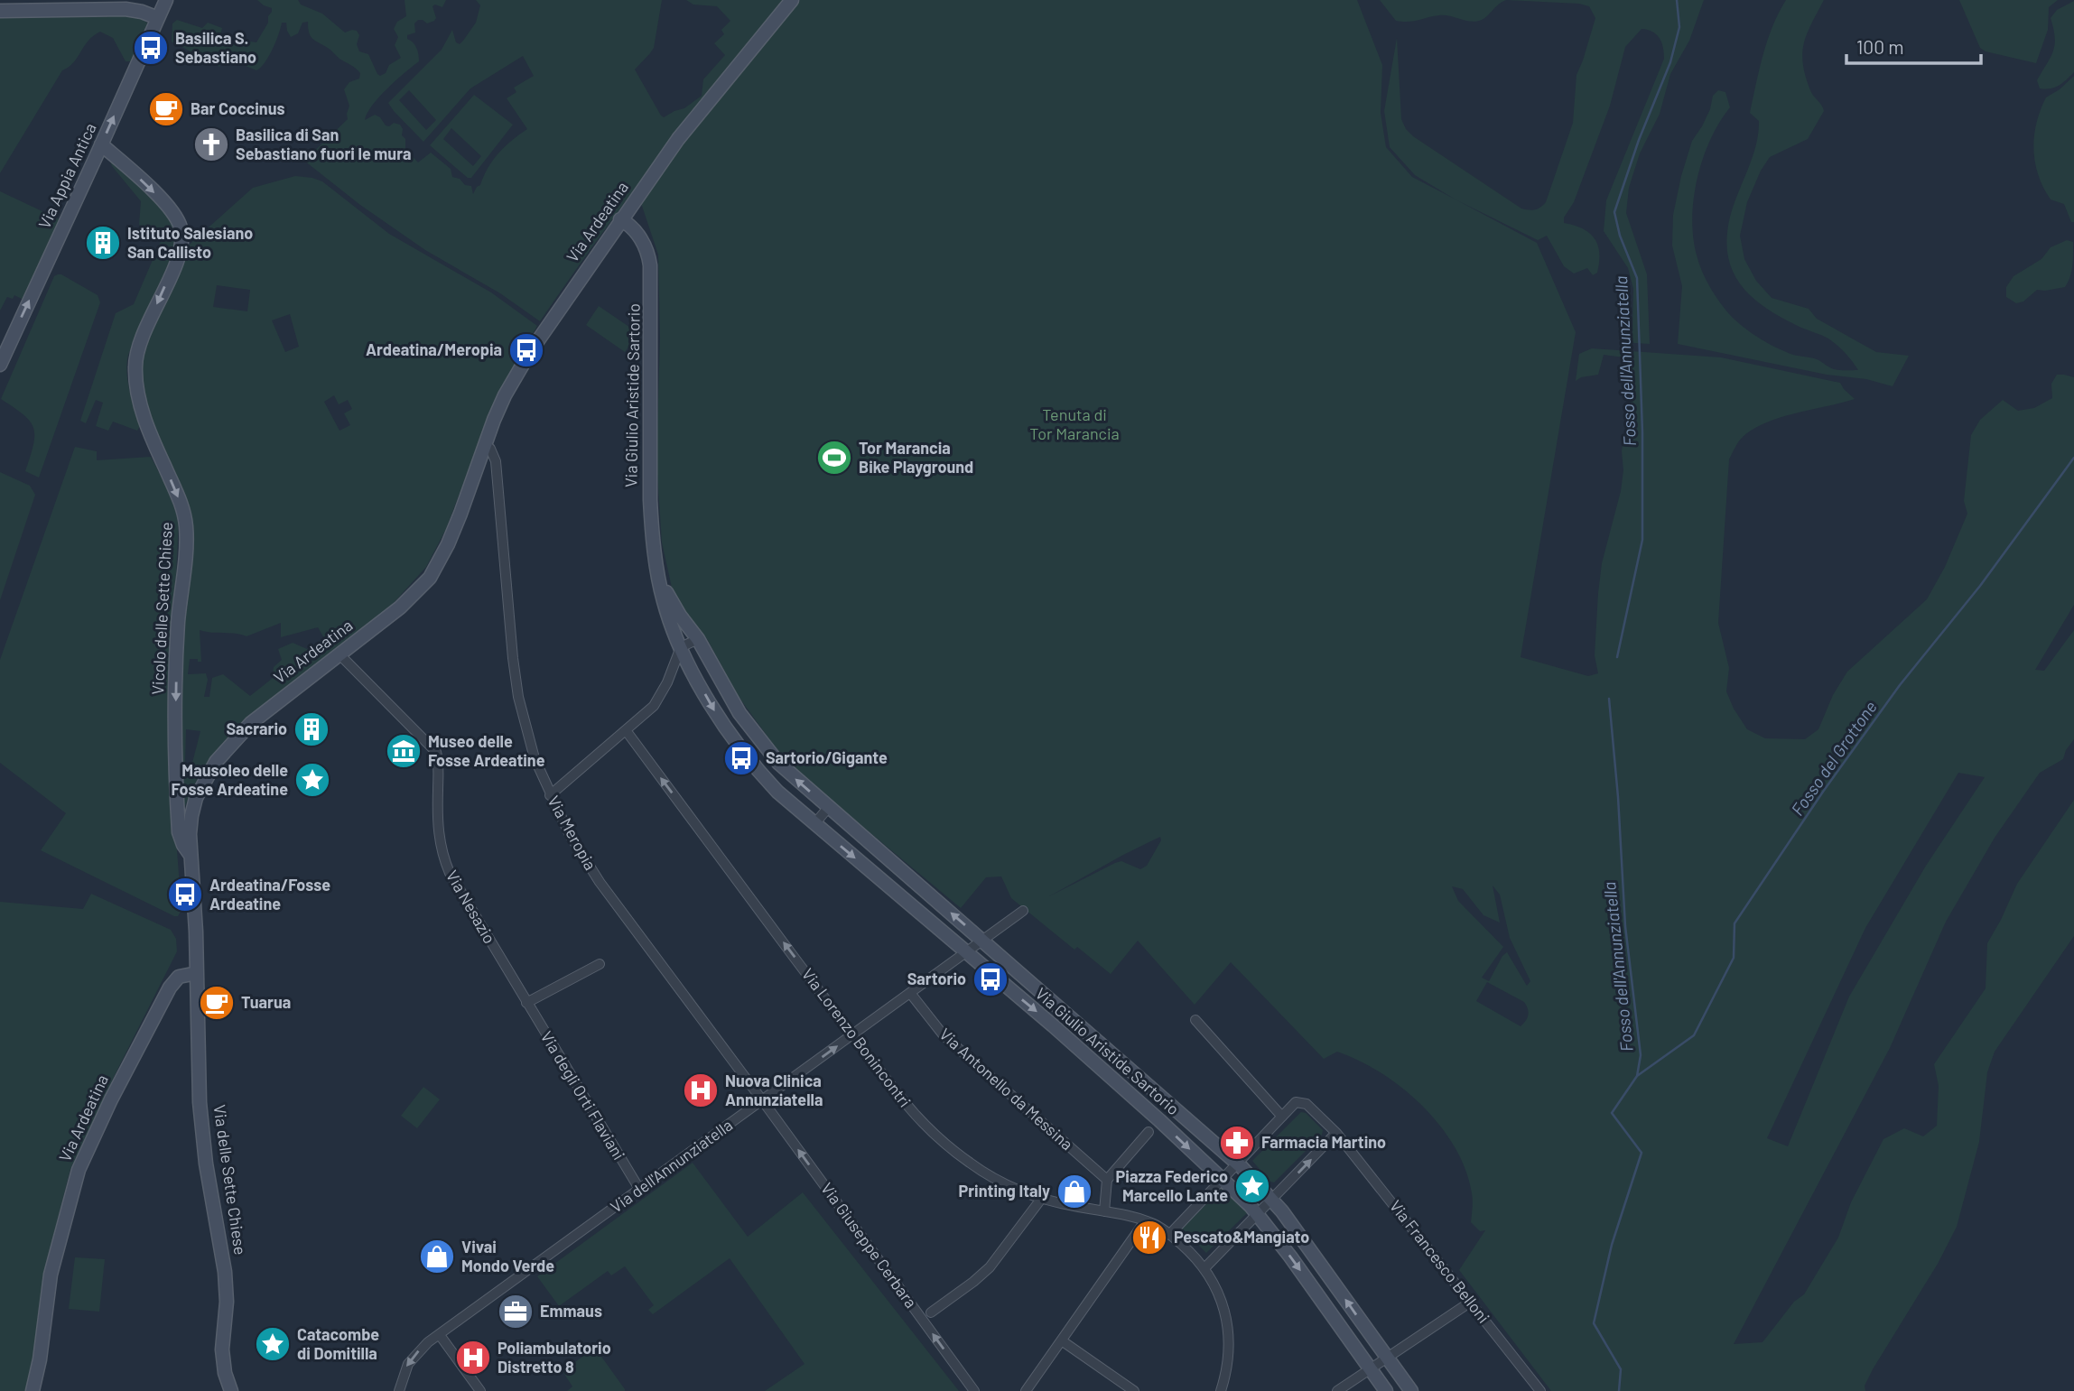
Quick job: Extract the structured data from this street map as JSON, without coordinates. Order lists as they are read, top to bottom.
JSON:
{
  "streets": {
    "street": [
      "Via Appia Antica",
      "Via Ardeatina",
      "Via Giulio Aristide Sartorio",
      "Vicolo delle Sette Chiese",
      "Via Meropia",
      "Via Nesazio",
      "Via Lorenzo Bonincontri",
      "Via Antonello da Messina",
      "Via degli Orti Flaviani",
      "Via dell'Annunziatella",
      "Via delle Sette Chiese",
      "Via Giuseppe Cerbara",
      "Via Francesco Belloni"
    ]
  },
  "crossings": [
    ["Via Appia Antica", "Vicolo delle Sette Chiese"],
    ["Via Ardeatina", "Via Giulio Aristide Sartorio"],
    ["Via Ardeatina", "Vicolo delle Sette Chiese"],
    ["Via Ardeatina", "Via Meropia"],
    ["Via Ardeatina", "Via Nesazio"],
    ["Via Ardeatina", "Via delle Sette Chiese"],
    ["Via Giulio Aristide Sartorio", "Via dell'Annunziatella"],
    ["Via Meropia", "Via dell'Annunziatella"],
    ["Via Meropia", "Via Giuseppe Cerbara"],
    ["Via Nesazio", "Via degli Orti Flaviani"],
    ["Via Lorenzo Bonincontri", "Via dell'Annunziatella"],
    ["Via Antonello da Messina", "Via dell'Annunziatella"],
    ["Via degli Orti Flaviani", "Via dell'Annunziatella"],
    ["Via dell'Annunziatella", "Via Giuseppe Cerbara"]
  ],
  "one_way": [
    "Via Appia Antica",
    "Vicolo delle Sette Chiese",
    "Via Lorenzo Bonincontri",
    "Via Giuseppe Cerbara"
  ],
  "water": ["Fosso dell'Annunziatella", "Fosso del Grottone"],
  "parks": ["Tenuta di Tor Marancia"],
  "places": {
    "bus stop": [
      "Basilica S. Sebastiano",
      "Ardeatina/Meropia",
      "Sartorio/Gigante",
      "Ardeatina/Fosse Ardeatine",
      "Sartorio"
    ],
    "cafe": ["Bar Coccinus", "Tuarua"],
    "church": ["Basilica di San Sebastiano fuori le mura"],
    "building": ["Istituto Salesiano San Callisto", "Sacrario"],
    "sports": ["Tor Marancia Bike Playground"],
    "museum": ["Museo delle Fosse Ardeatine"],
    "place": ["Mausoleo delle Fosse Ardeatine", "Piazza Federico Marcello Lante", "Catacombe di Domitilla"],
    "hospital": ["Nuova Clinica Annunziatella", "Poliambulatorio Distretto 8"],
    "pharmacy": ["Farmacia Martino"],
    "shop": ["Printing Italy", "Vivai Mondo Verde"],
    "restaurant": ["Pescato&Mangiato"],
    "office": ["Emmaus"]
  },
  "scale_bar": "100 m"
}
